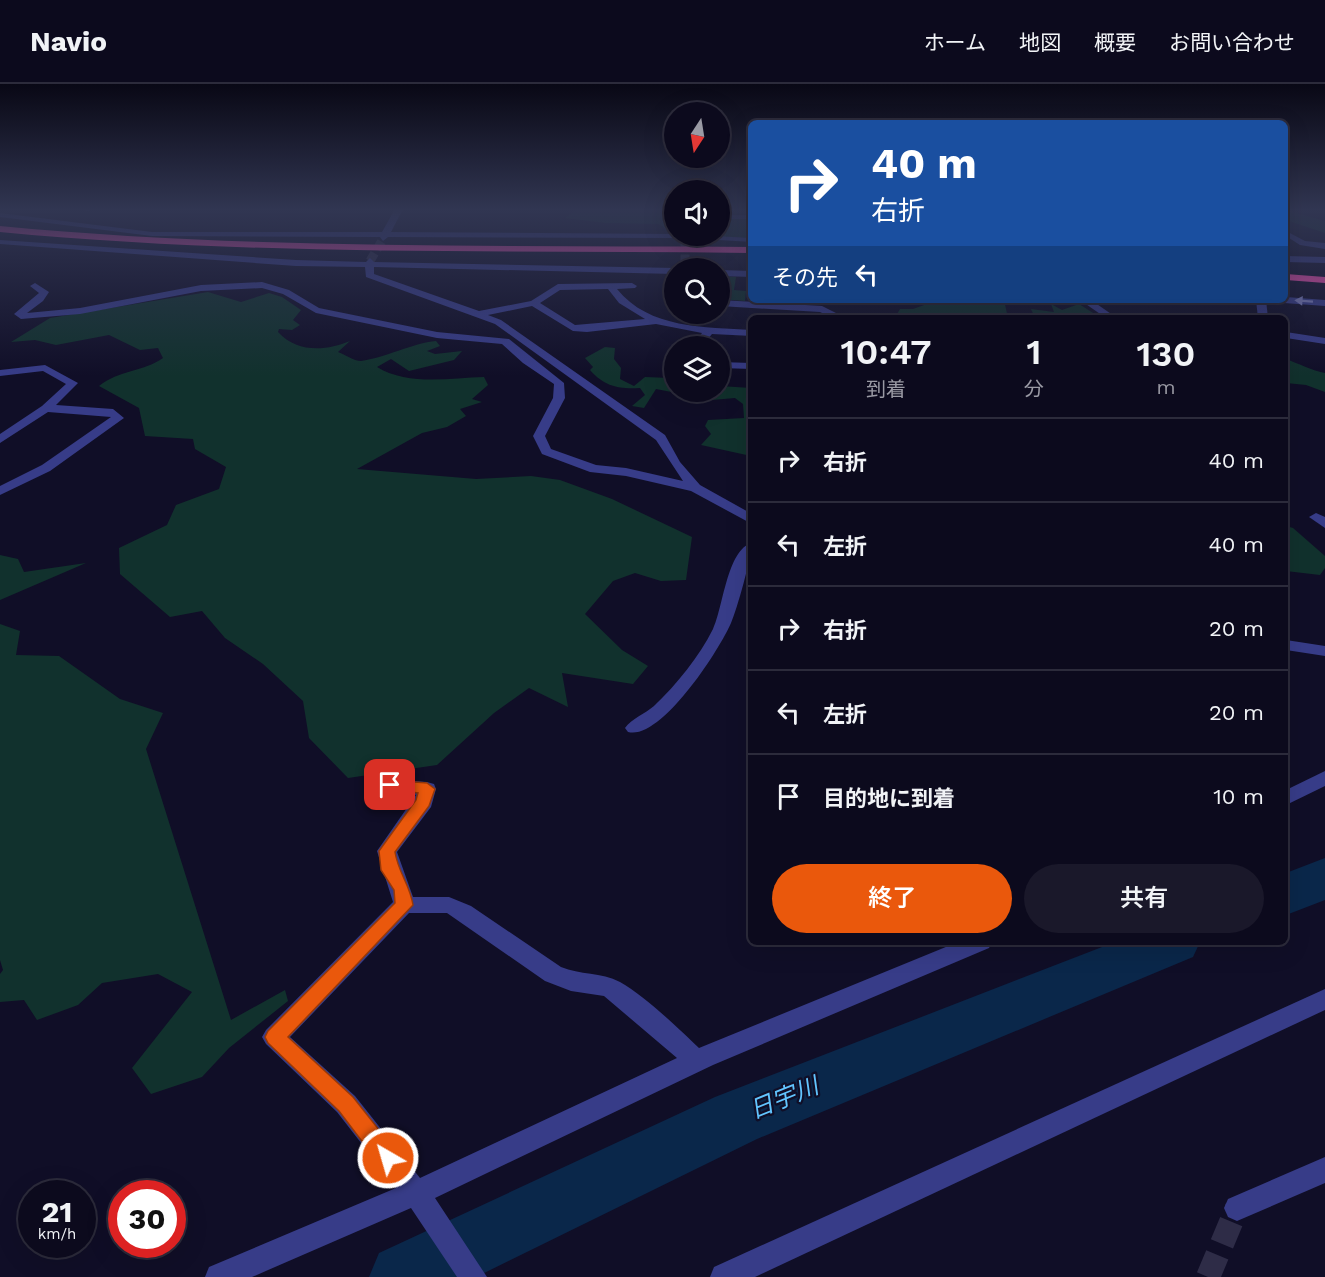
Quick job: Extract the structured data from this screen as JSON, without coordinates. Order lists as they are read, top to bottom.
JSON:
{
  "water": ["日宇川"],
  "north": "bottom",
  "page": {
    "header": "Navio",
    "nav": [
      "ホーム",
      "地図",
      "概要",
      "お問い合わせ"
    ],
    "turn": ["40 m", "右折"],
    "then": "その先",
    "eta": [
      "10:47",
      "到着",
      "1",
      "分",
      "130",
      "m"
    ],
    "list": [
      {
        "name": "右折",
        "value": "40 m"
      },
      {
        "name": "左折",
        "value": "40 m"
      },
      {
        "name": "右折",
        "value": "20 m"
      },
      {
        "name": "左折",
        "value": "20 m"
      },
      {
        "name": "目的地に到着",
        "value": "10 m"
      }
    ],
    "buttons": ["終了", "共有"],
    "speed": "21 km/h",
    "limit": "30"
  }
}
